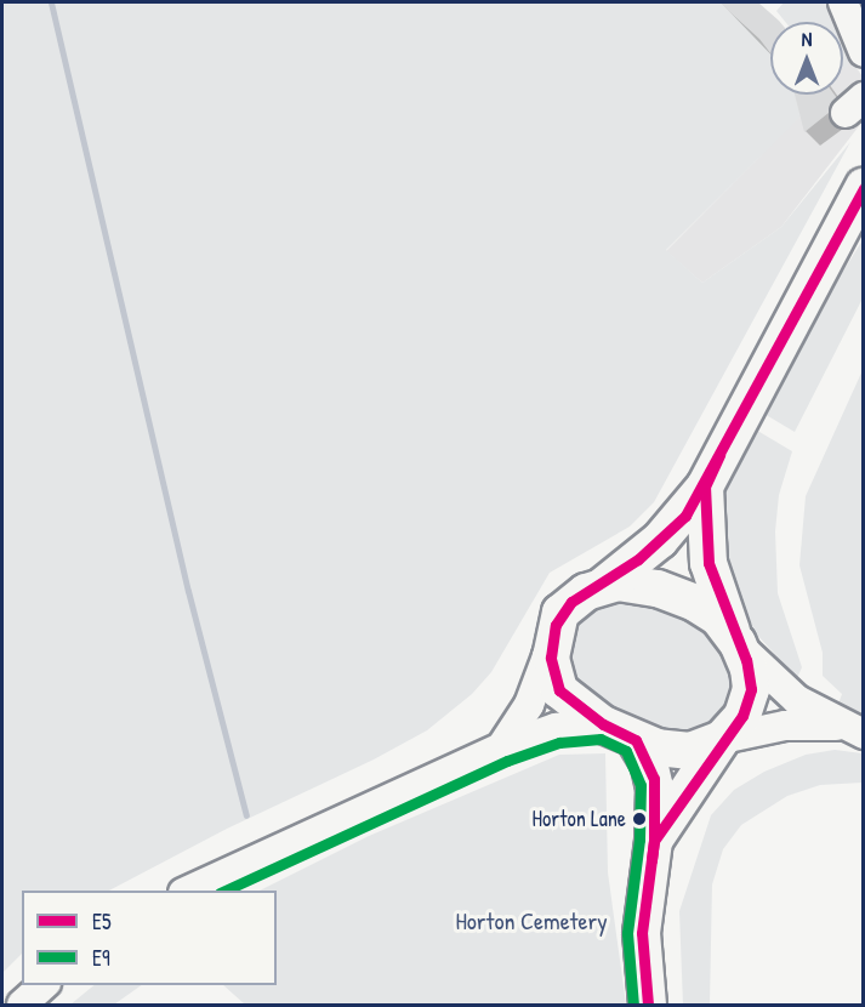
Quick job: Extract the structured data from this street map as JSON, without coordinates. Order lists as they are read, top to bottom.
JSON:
{
  "parks": ["Horton Cemetery"],
  "places": ["Horton Lane"],
  "lines": ["transit line E5", "transit line E9"],
  "legend": ["E5", "E9"],
  "north": "top"
}
